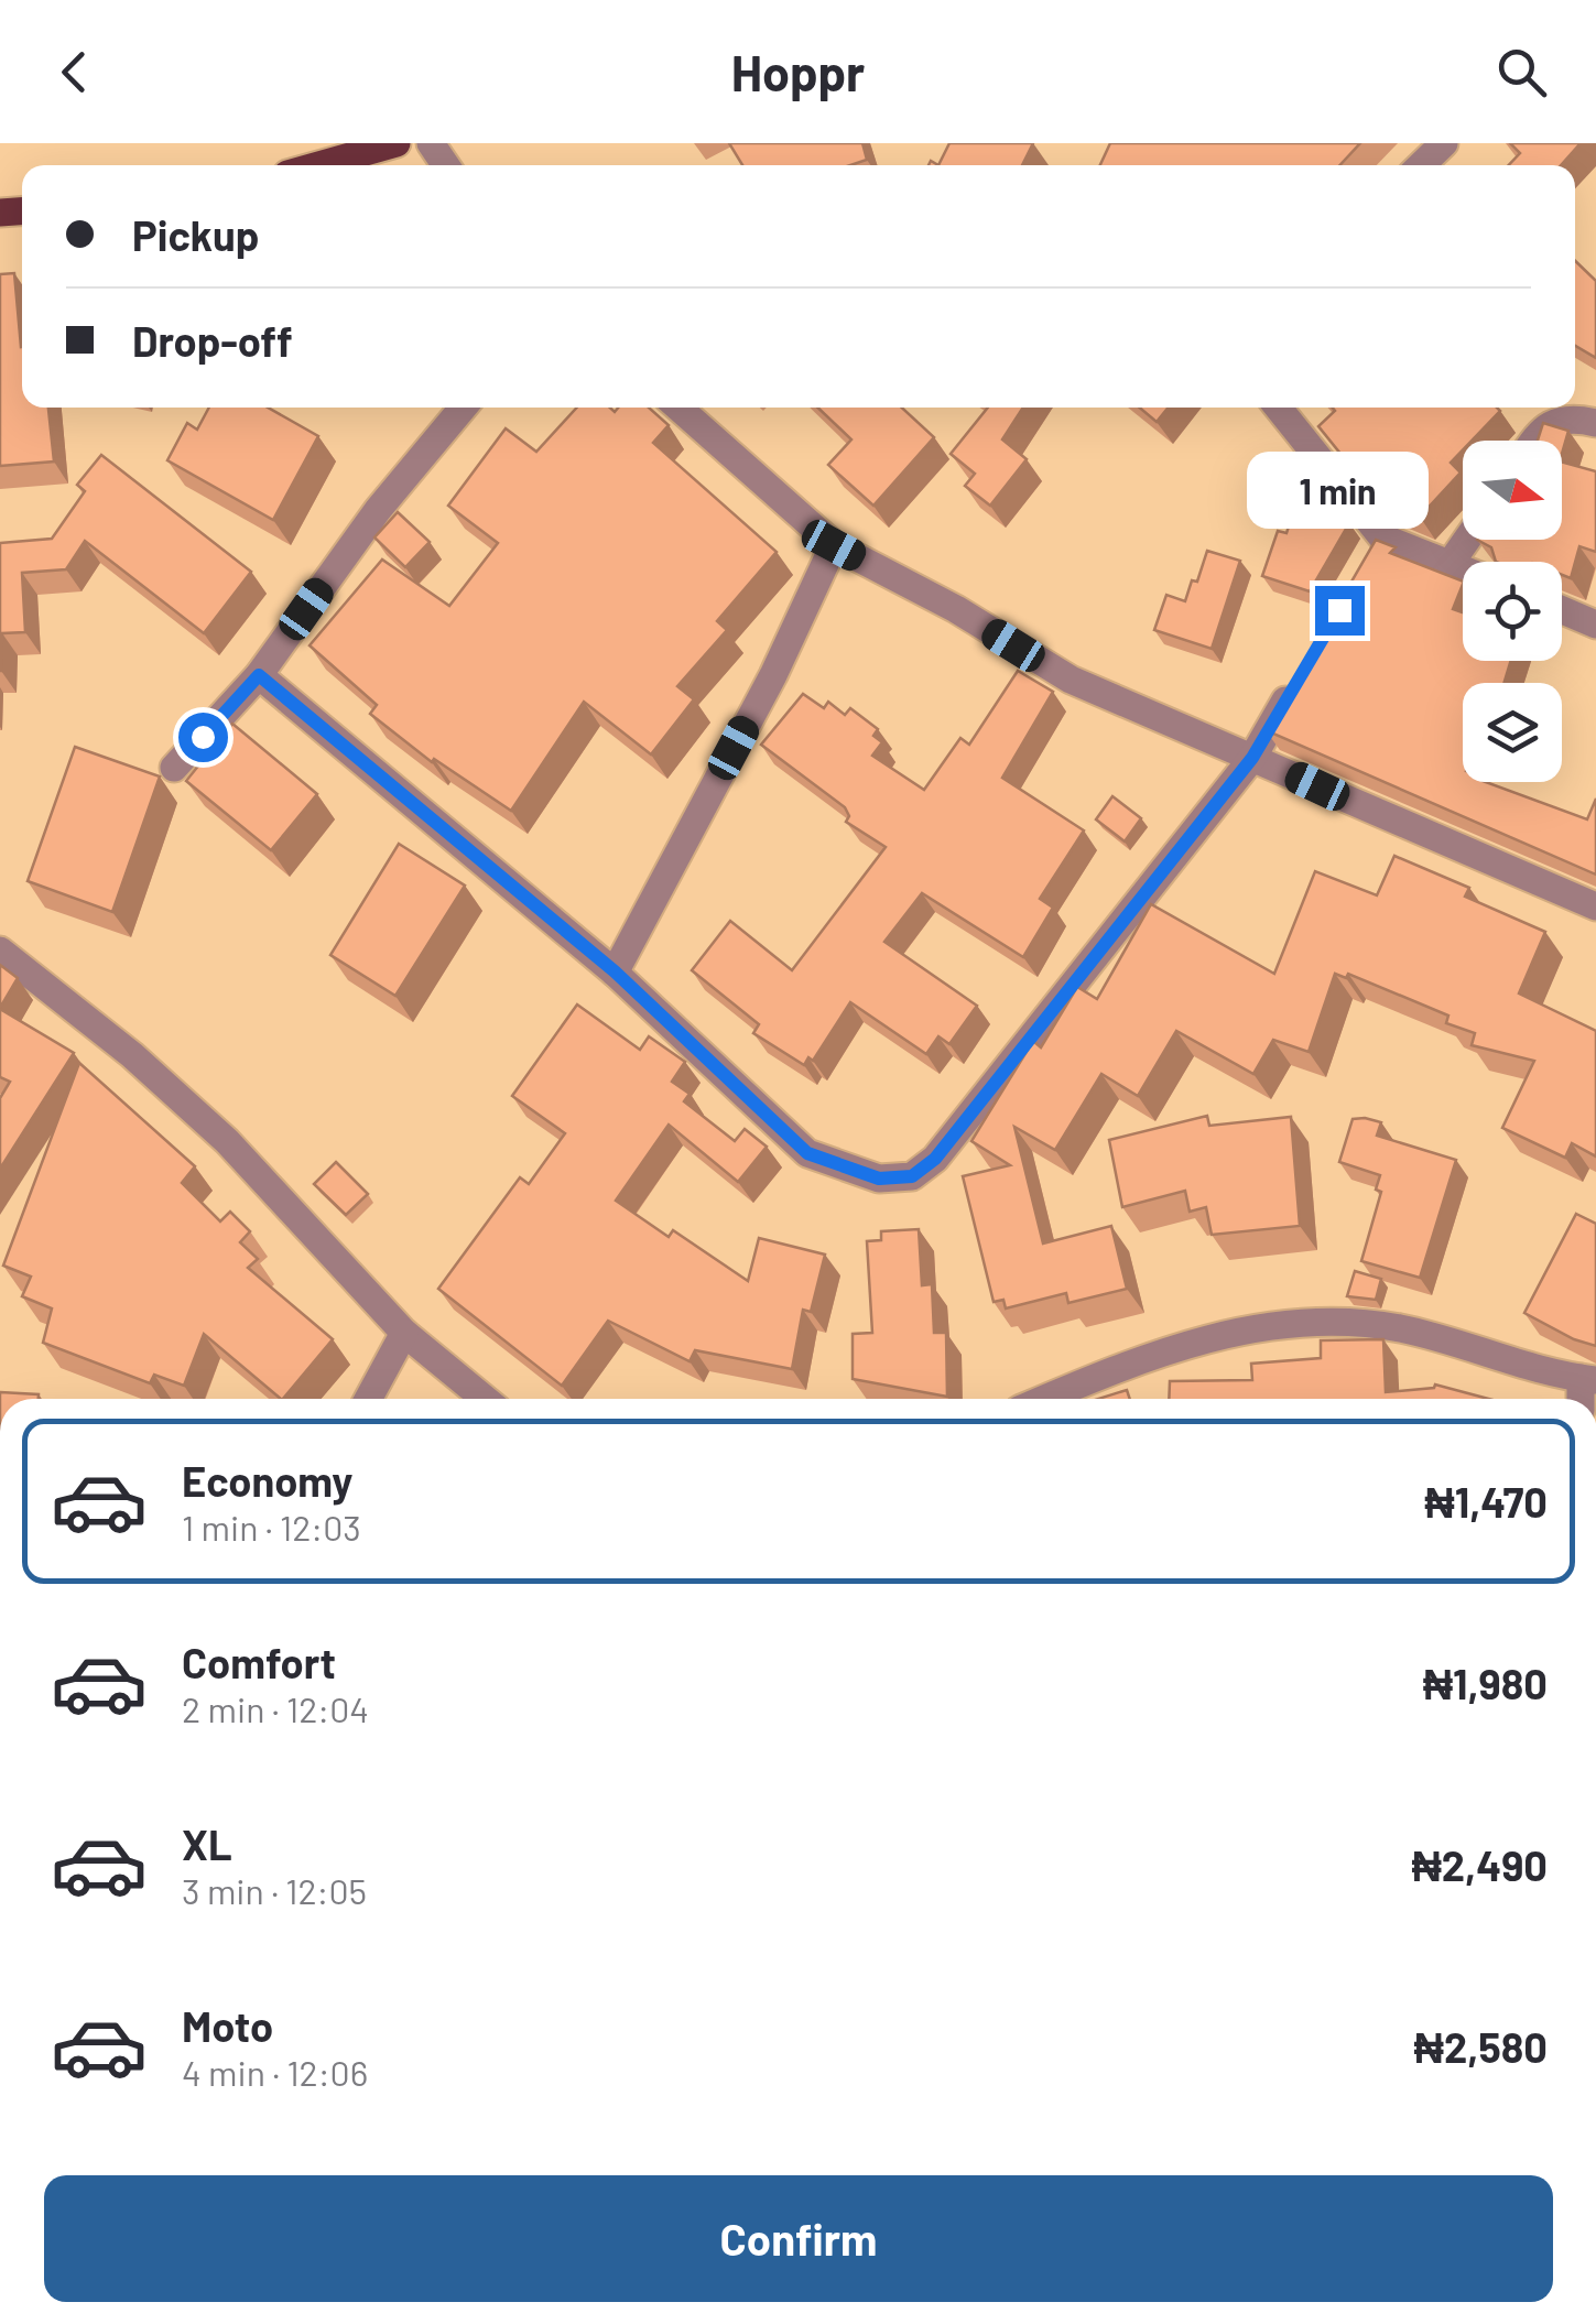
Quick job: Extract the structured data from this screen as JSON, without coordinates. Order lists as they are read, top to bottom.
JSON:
{
  "north": "right",
  "page": {
    "header": "Hoppr",
    "banner": ["Pickup", "Drop-off"],
    "bubble": "1 min",
    "list": [
      {
        "name": "Economy",
        "note": "1 min · 12:03",
        "value": "₦1,470"
      },
      {
        "name": "Comfort",
        "note": "2 min · 12:04",
        "value": "₦1,980"
      },
      {
        "name": "XL",
        "note": "3 min · 12:05",
        "value": "₦2,490"
      },
      {
        "name": "Moto",
        "note": "4 min · 12:06",
        "value": "₦2,580"
      }
    ],
    "buttons": "Confirm"
  }
}
